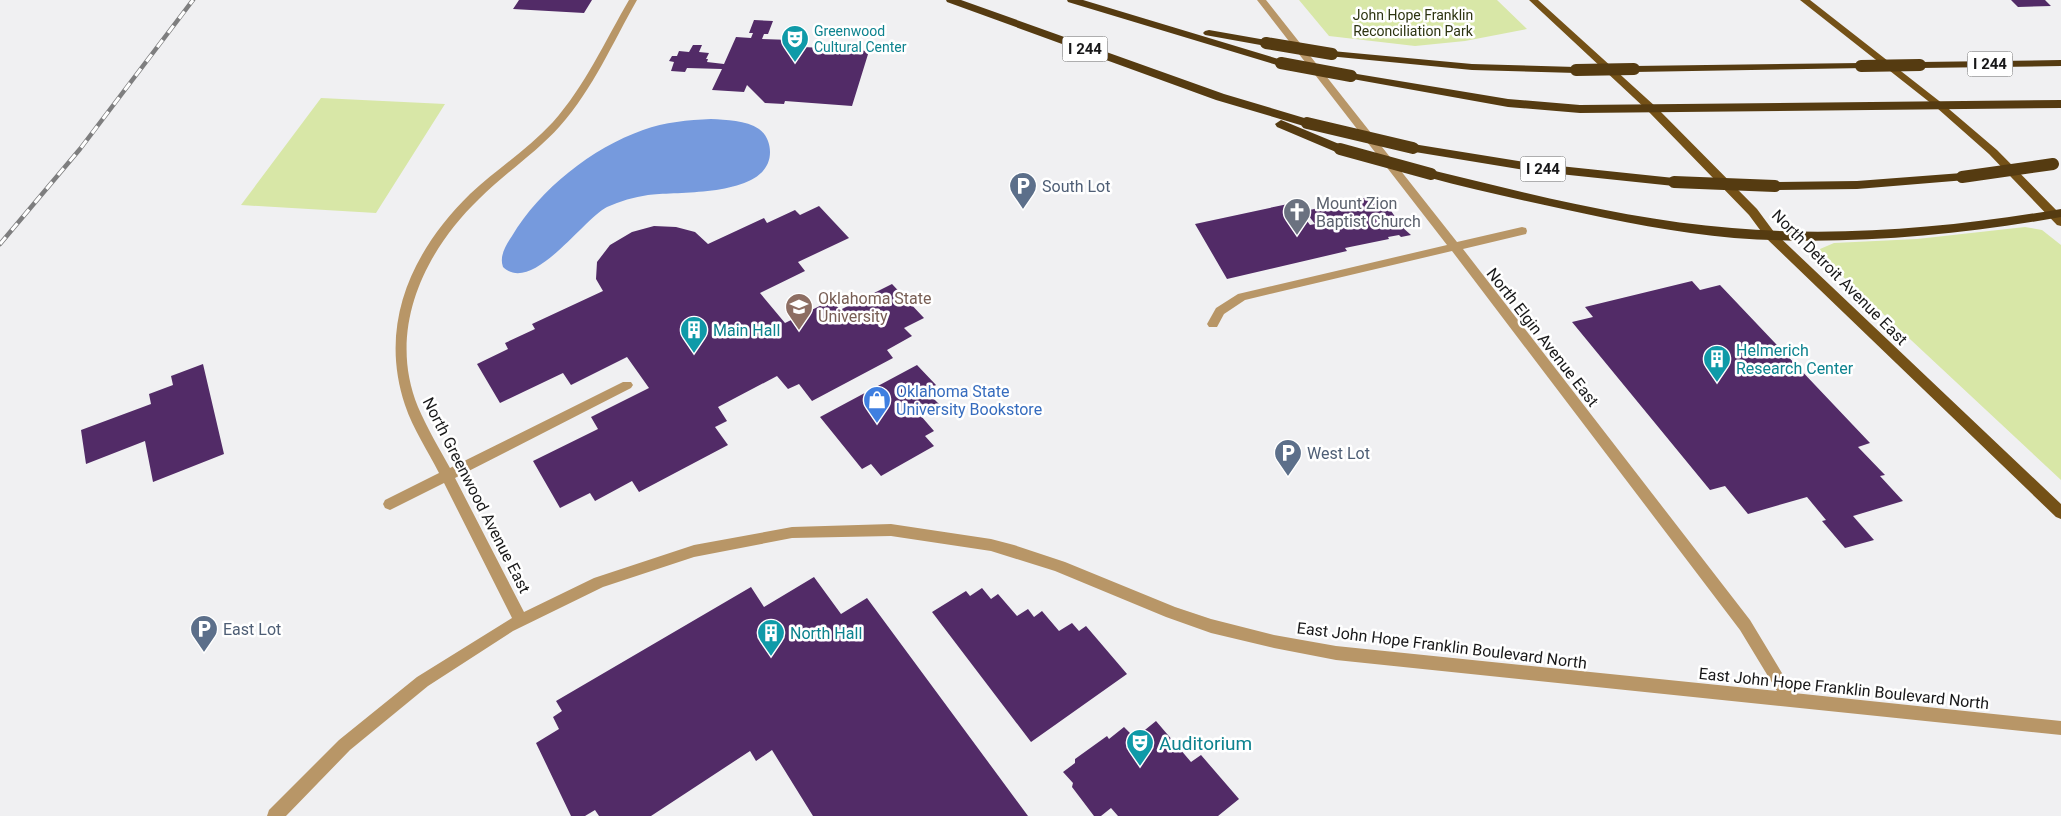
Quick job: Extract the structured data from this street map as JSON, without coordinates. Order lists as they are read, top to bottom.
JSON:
{
  "streets": {
    "highway": ["I 244"],
    "main road": ["North Detroit Avenue East"],
    "street": ["North Elgin Avenue East", "North Greenwood Avenue East", "East John Hope Franklin Boulevard North"]
  },
  "crossings": [
    ["North Elgin Avenue East", "East John Hope Franklin Boulevard North"],
    ["North Greenwood Avenue East", "East John Hope Franklin Boulevard North"]
  ],
  "parks": ["John Hope Franklin Reconciliation Park"],
  "places": {
    "theatre": ["Greenwood Cultural Center", "Auditorium"],
    "parking": ["South Lot", "West Lot", "East Lot"],
    "church": ["Mount Zion Baptist Church"],
    "school or university": ["Oklahoma State University"],
    "building": ["Main Hall", "Helmerich Research Center", "North Hall"],
    "shop": ["Oklahoma State University Bookstore"]
  }
}
